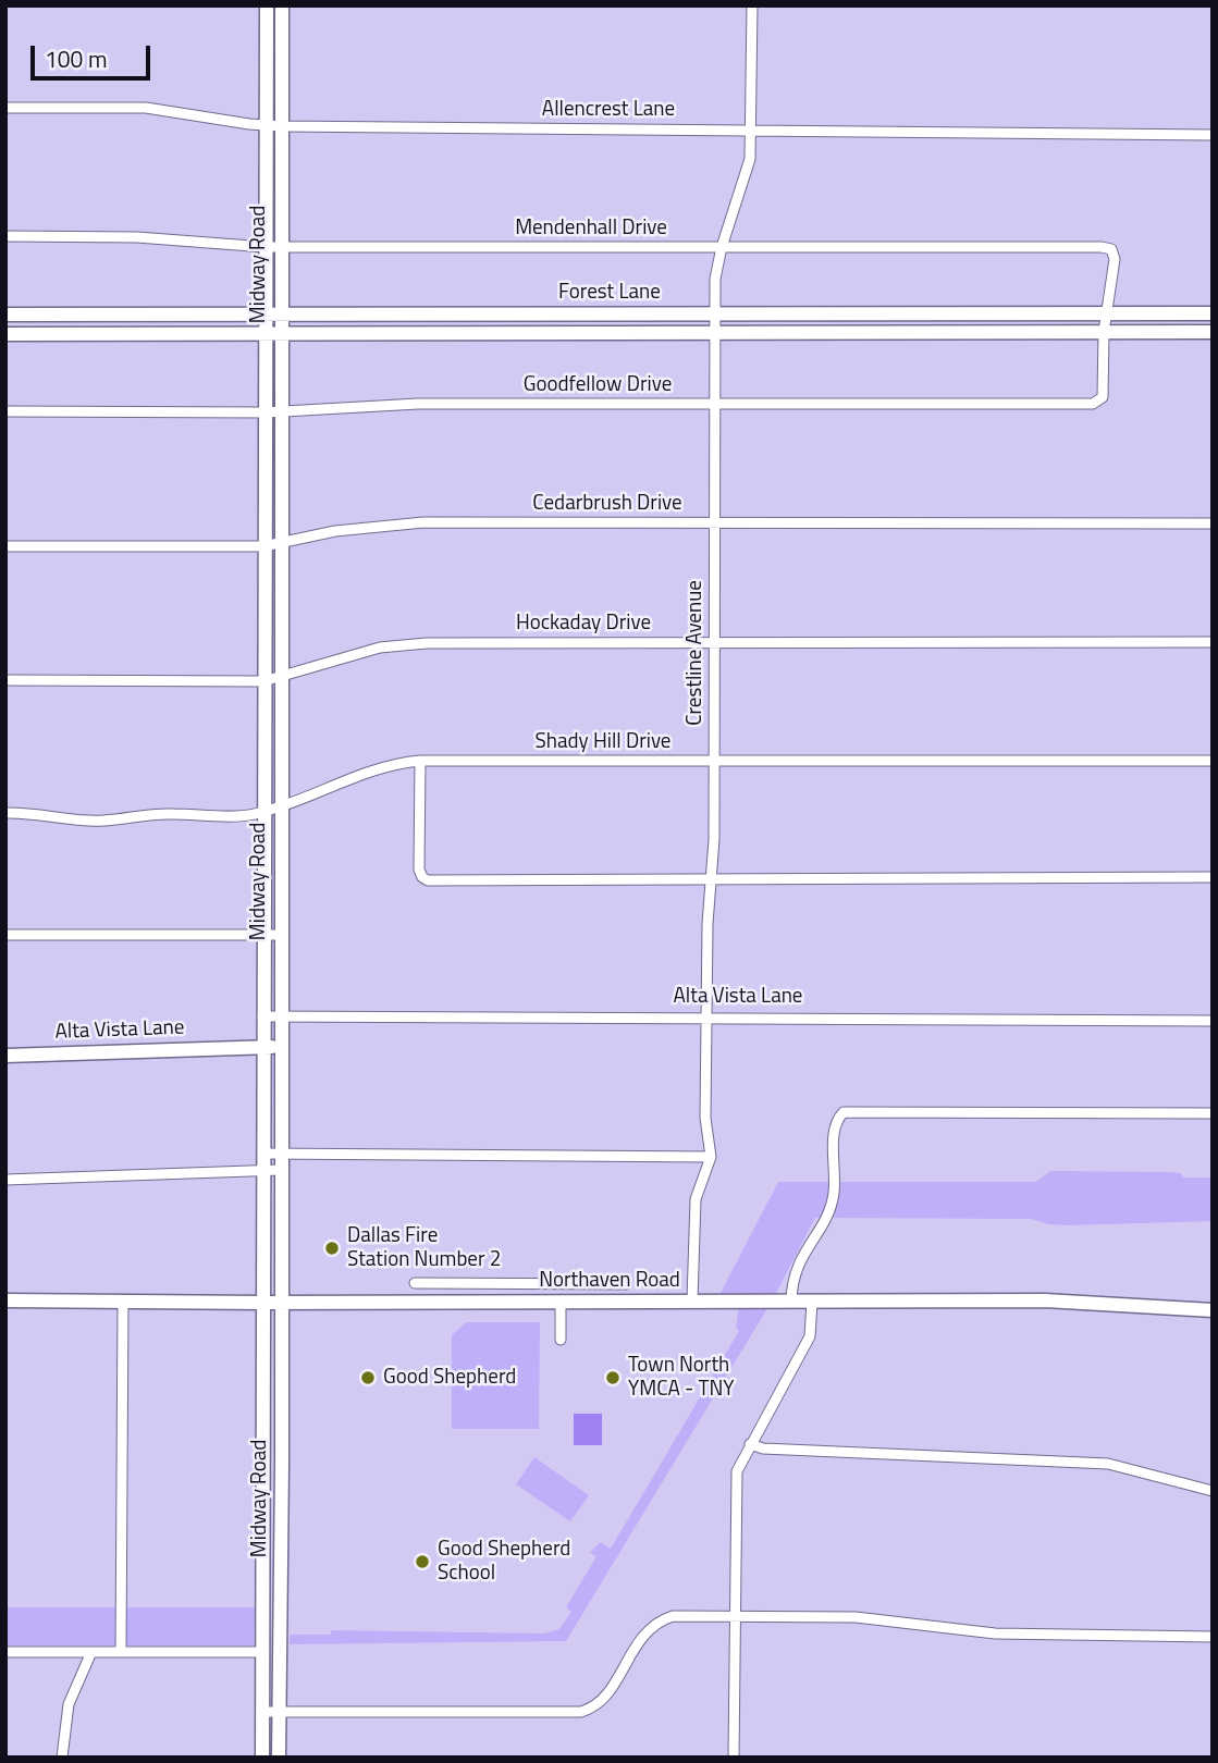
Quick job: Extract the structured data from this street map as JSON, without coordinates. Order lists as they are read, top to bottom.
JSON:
{
  "streets": {
    "main road": [
      "Midway Road",
      "Forest Lane",
      "Alta Vista Lane",
      "Northaven Road"
    ],
    "street": [
      "Allencrest Lane",
      "Mendenhall Drive",
      "Goodfellow Drive",
      "Cedarbrush Drive",
      "Hockaday Drive",
      "Crestline Avenue",
      "Shady Hill Drive"
    ]
  },
  "crossings": [
    ["Allencrest Lane", "Midway Road"],
    ["Allencrest Lane", "Crestline Avenue"],
    ["Mendenhall Drive", "Midway Road"],
    ["Mendenhall Drive", "Forest Lane"],
    ["Mendenhall Drive", "Goodfellow Drive"],
    ["Mendenhall Drive", "Crestline Avenue"],
    ["Midway Road", "Forest Lane"],
    ["Midway Road", "Goodfellow Drive"],
    ["Midway Road", "Cedarbrush Drive"],
    ["Midway Road", "Hockaday Drive"],
    ["Midway Road", "Shady Hill Drive"],
    ["Midway Road", "Alta Vista Lane"],
    ["Midway Road", "Northaven Road"],
    ["Forest Lane", "Goodfellow Drive"],
    ["Forest Lane", "Crestline Avenue"],
    ["Goodfellow Drive", "Crestline Avenue"],
    ["Cedarbrush Drive", "Crestline Avenue"],
    ["Hockaday Drive", "Crestline Avenue"],
    ["Crestline Avenue", "Shady Hill Drive"],
    ["Crestline Avenue", "Alta Vista Lane"],
    ["Crestline Avenue", "Northaven Road"]
  ],
  "places": [
    "Dallas Fire Station Number 2",
    "Good Shepherd",
    "Town North YMCA - TNY",
    "Good Shepherd School"
  ],
  "scale_bar": "100 m"
}
